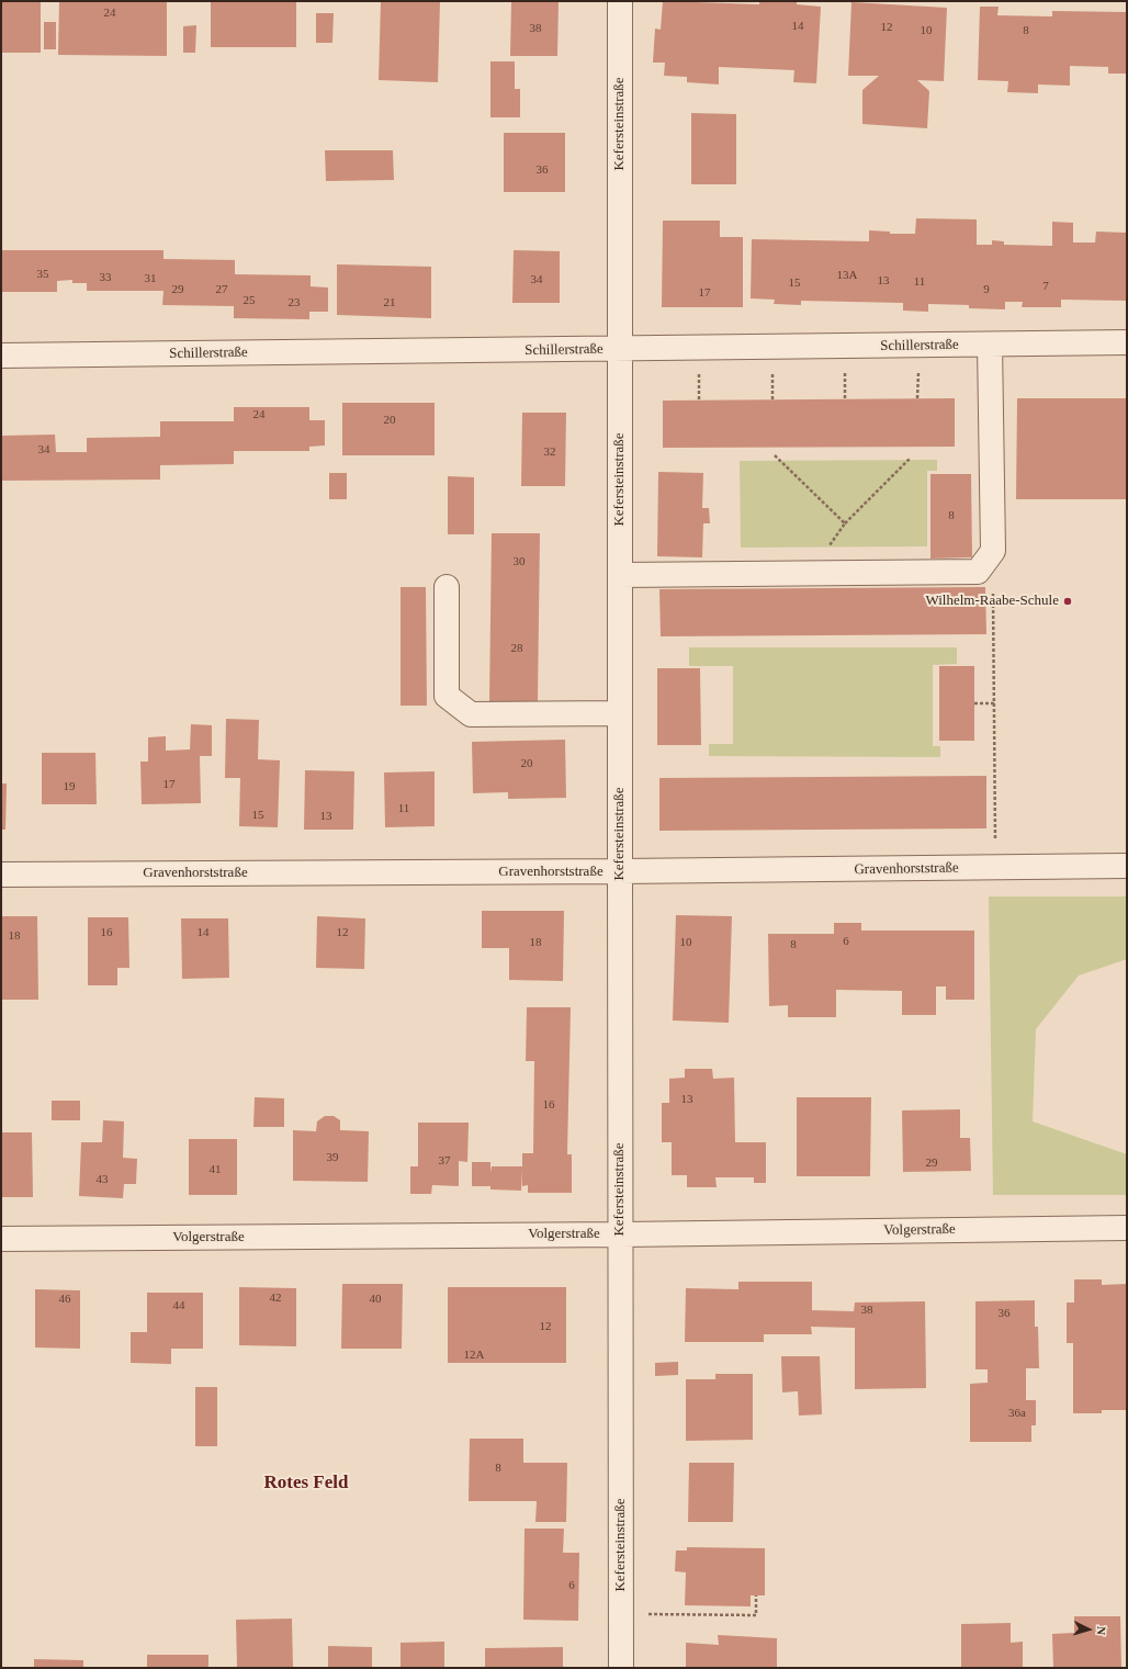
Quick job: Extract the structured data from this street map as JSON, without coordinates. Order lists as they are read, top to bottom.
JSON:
{
  "streets": {
    "street": [
      "Kefersteinstraße",
      "Schillerstraße",
      "Gravenhorststraße",
      "Volgerstraße"
    ]
  },
  "crossings": [
    ["Kefersteinstraße", "Schillerstraße"],
    ["Kefersteinstraße", "Gravenhorststraße"],
    ["Kefersteinstraße", "Volgerstraße"]
  ],
  "districts": ["Rotes Feld"],
  "places": ["Wilhelm-Raabe-Schule"],
  "house_numbers": [
    "24",
    "14",
    "12",
    "38",
    "10",
    "8",
    "36",
    "35",
    "13A",
    "33",
    "31",
    "34",
    "13",
    "11",
    "15",
    "7",
    "29",
    "27",
    "9",
    "17",
    "25",
    "23",
    "21",
    "24",
    "20",
    "34",
    "32",
    "8",
    "30",
    "28",
    "20",
    "17",
    "19",
    "11",
    "15",
    "13",
    "16",
    "14",
    "12",
    "18",
    "6",
    "18",
    "10",
    "8",
    "13",
    "16",
    "39",
    "37",
    "29",
    "41",
    "43",
    "42",
    "46",
    "40",
    "44",
    "38",
    "36",
    "12",
    "12A",
    "36a",
    "8",
    "6"
  ],
  "north": "right"
}
